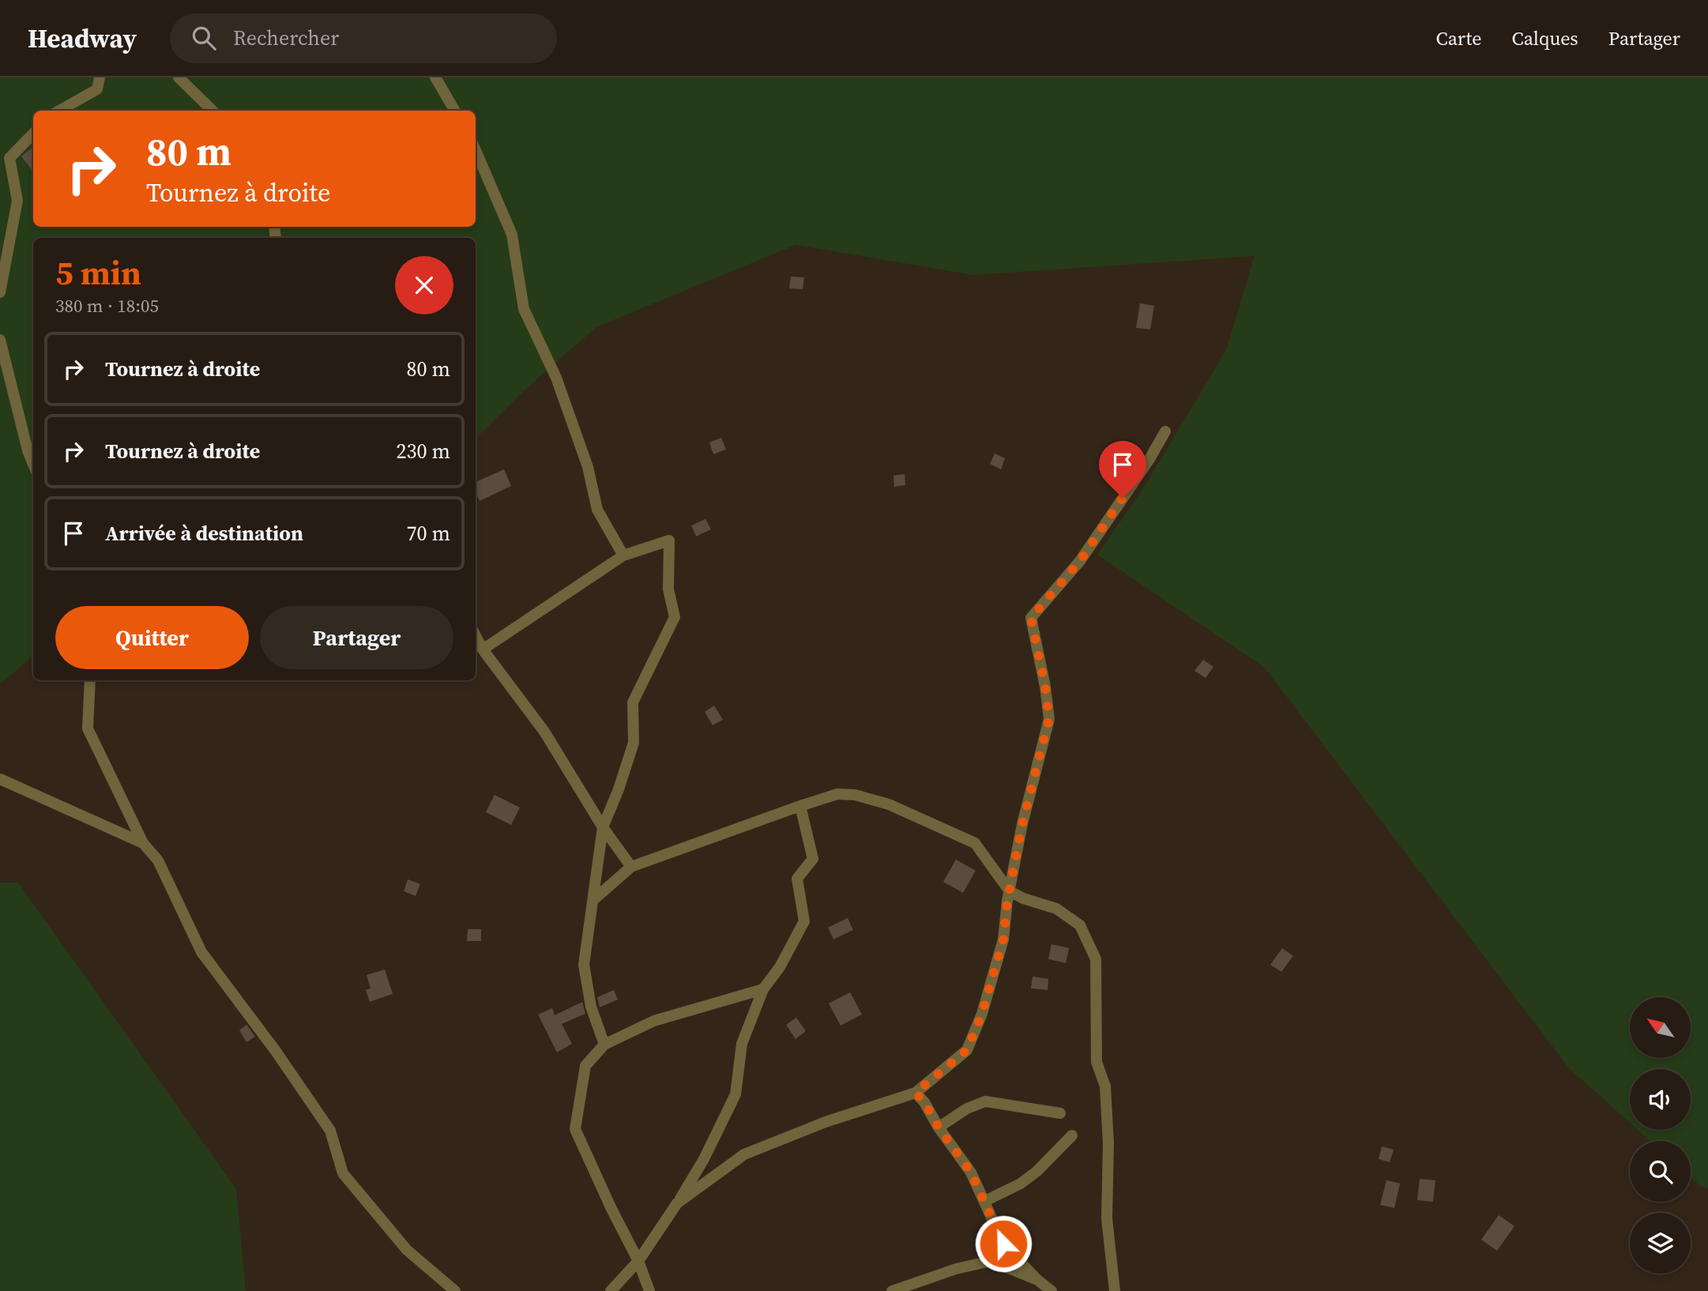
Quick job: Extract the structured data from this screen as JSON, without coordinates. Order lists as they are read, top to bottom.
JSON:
{
  "north": "top left",
  "page": {
    "header": "Headway",
    "search": "Rechercher",
    "nav": ["Carte", "Calques", "Partager"],
    "turn": ["80 m", "Tournez à droite"],
    "heading": ["5 min", "380 m · 18:05"],
    "list": [
      {
        "name": "Tournez à droite",
        "value": "80 m"
      },
      {
        "name": "Tournez à droite",
        "value": "230 m"
      },
      {
        "name": "Arrivée à destination",
        "value": "70 m"
      }
    ],
    "buttons": ["Quitter", "Partager"]
  }
}
